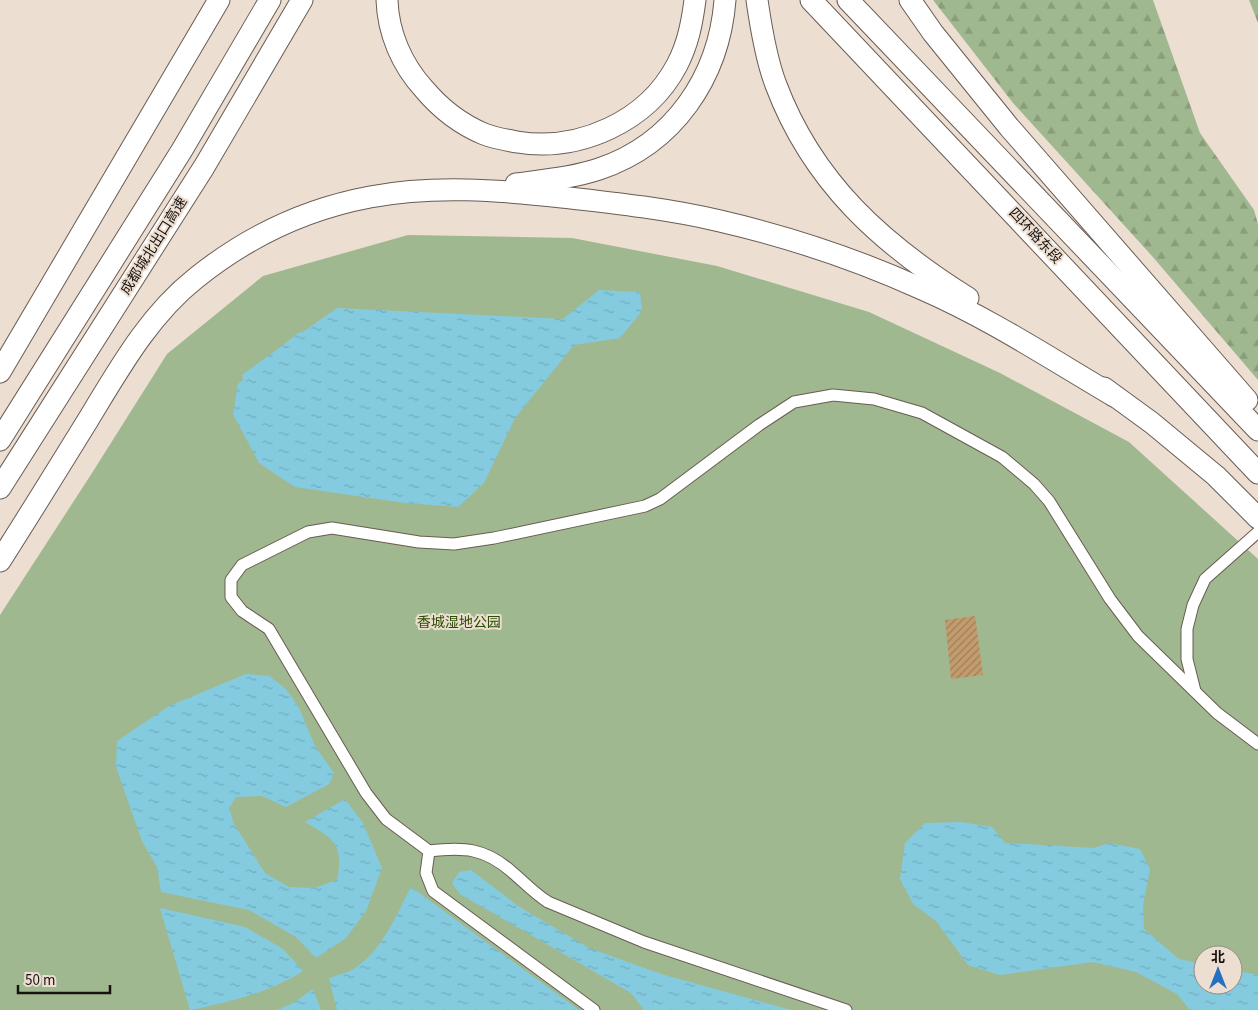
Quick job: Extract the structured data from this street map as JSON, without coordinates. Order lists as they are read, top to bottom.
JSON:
{
  "streets": {
    "highway": ["四环路东段", "成都城北出口高速"]
  },
  "parks": ["香城湿地公园"],
  "scale_bar": "50 m",
  "north": "top"
}
